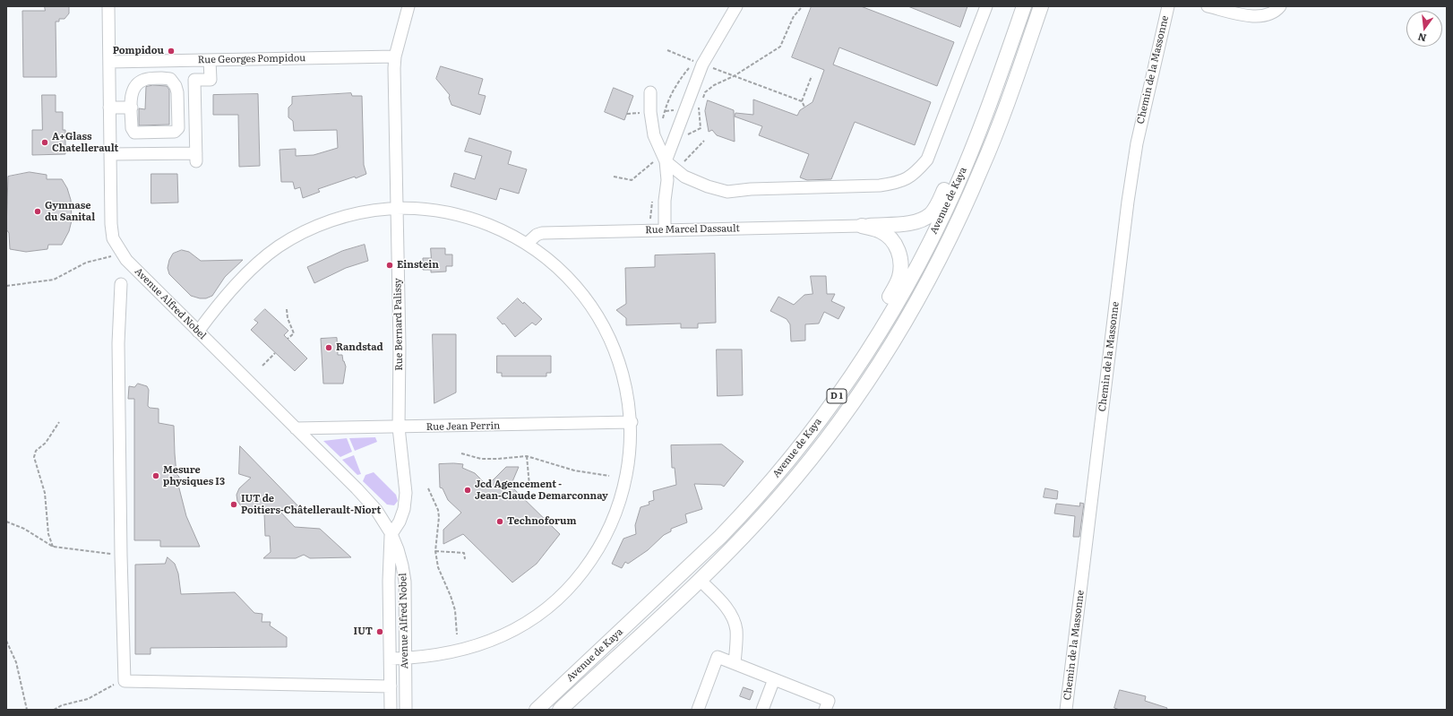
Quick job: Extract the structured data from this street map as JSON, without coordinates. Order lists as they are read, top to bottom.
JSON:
{
  "streets": {
    "main road": ["Avenue de Kaya", "D 1"],
    "street": [
      "Rue Georges Pompidou",
      "Chemin de la Massonne",
      "Rue Marcel Dassault",
      "Avenue Alfred Nobel",
      "Rue Bernard Palissy",
      "Rue Jean Perrin"
    ]
  },
  "crossings": [
    ["Rue Georges Pompidou", "Avenue Alfred Nobel"],
    ["Rue Georges Pompidou", "Rue Bernard Palissy"],
    ["Avenue Alfred Nobel", "Rue Bernard Palissy"],
    ["Avenue Alfred Nobel", "Rue Jean Perrin"],
    ["Rue Bernard Palissy", "Rue Jean Perrin"]
  ],
  "places": [
    "Pompidou",
    "A+Glass Chatellerault",
    "Gymnase du Sanital",
    "Einstein",
    "Randstad",
    "Mesure physiques I3",
    "Jcd Agencement - Jean-Claude Demarconnay",
    "IUT de Poitiers-Châtellerault-Niort",
    "Technoforum",
    "IUT"
  ],
  "north": "bottom"
}
